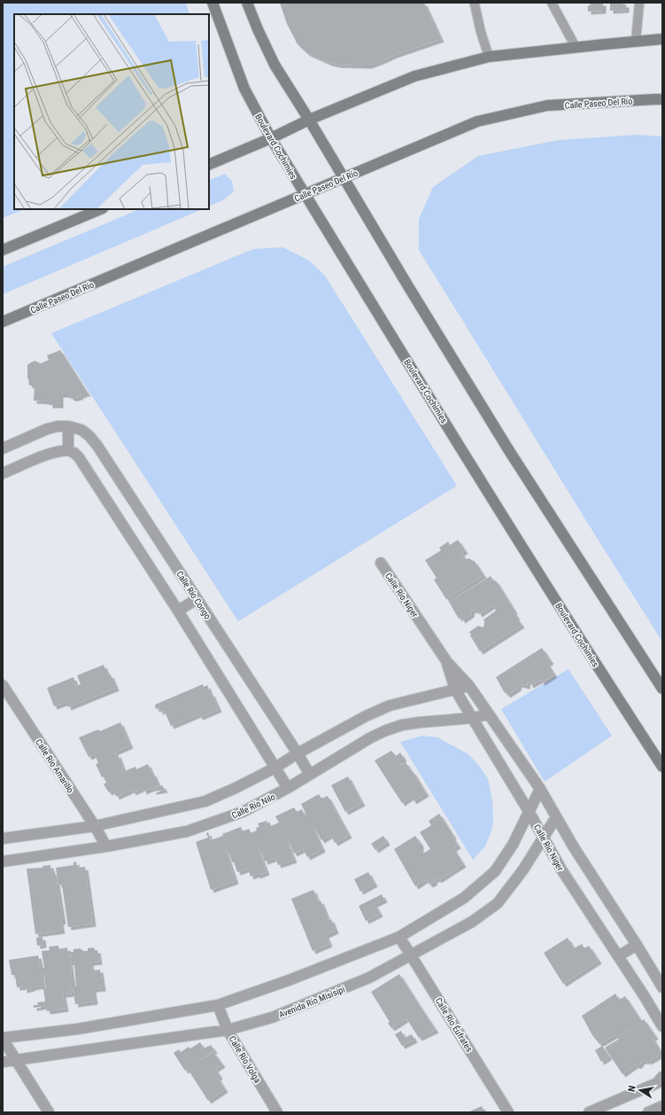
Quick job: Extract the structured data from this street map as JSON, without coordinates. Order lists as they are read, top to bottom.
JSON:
{
  "streets": {
    "main road": ["Calle Paseo Del Río", "Boulevard Cochimies"],
    "street": [
      "Calle Río Congo",
      "Calle Río Niger",
      "Calle Río Amarillo",
      "Calle Río Nilo",
      "Avenida Río Misisipi",
      "Calle Río Éufrates",
      "Calle Río Volga"
    ]
  },
  "crossings": [
    ["Calle Paseo Del Río", "Boulevard Cochimies"],
    ["Calle Río Congo", "Calle Río Nilo"],
    ["Calle Río Niger", "Calle Río Nilo"],
    ["Calle Río Niger", "Avenida Río Misisipi"],
    ["Calle Río Amarillo", "Calle Río Nilo"],
    ["Avenida Río Misisipi", "Calle Río Éufrates"],
    ["Avenida Río Misisipi", "Calle Río Volga"]
  ],
  "north": "left"
}
